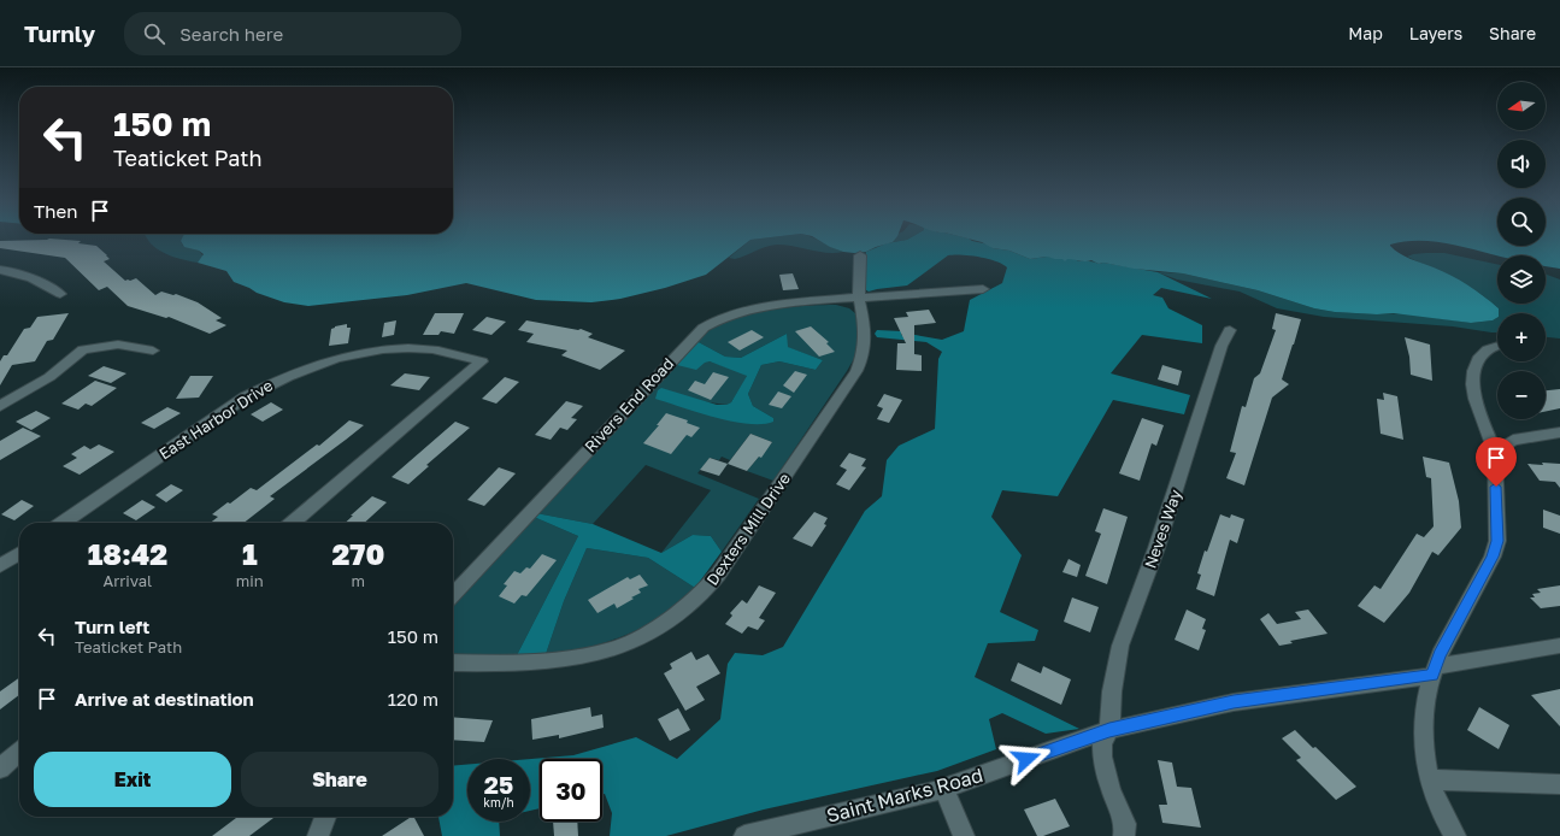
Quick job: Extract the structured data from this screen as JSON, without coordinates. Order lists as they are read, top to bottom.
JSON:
{
  "streets": {
    "street": [
      "Rivers End Road",
      "East Harbor Drive",
      "Dexters Mill Drive",
      "Neves Way",
      "Saint Marks Road"
    ]
  },
  "crossings": [
    ["Rivers End Road", "Dexters Mill Drive"],
    ["Neves Way", "Saint Marks Road"]
  ],
  "north": "left",
  "page": {
    "header": "Turnly",
    "search": "Search here",
    "nav": ["Map", "Layers", "Share"],
    "map_buttons": ["+", "−"],
    "turn": ["150 m", "Teaticket Path"],
    "then": "Then",
    "eta": [
      "18:42",
      "Arrival",
      "1",
      "min",
      "270",
      "m"
    ],
    "list": [
      {
        "name": "Turn left",
        "note": "Teaticket Path",
        "value": "150 m"
      },
      {
        "name": "Arrive at destination",
        "value": "120 m"
      }
    ],
    "buttons": ["Exit", "Share"],
    "speed": "25 km/h",
    "limit": "30"
  }
}
